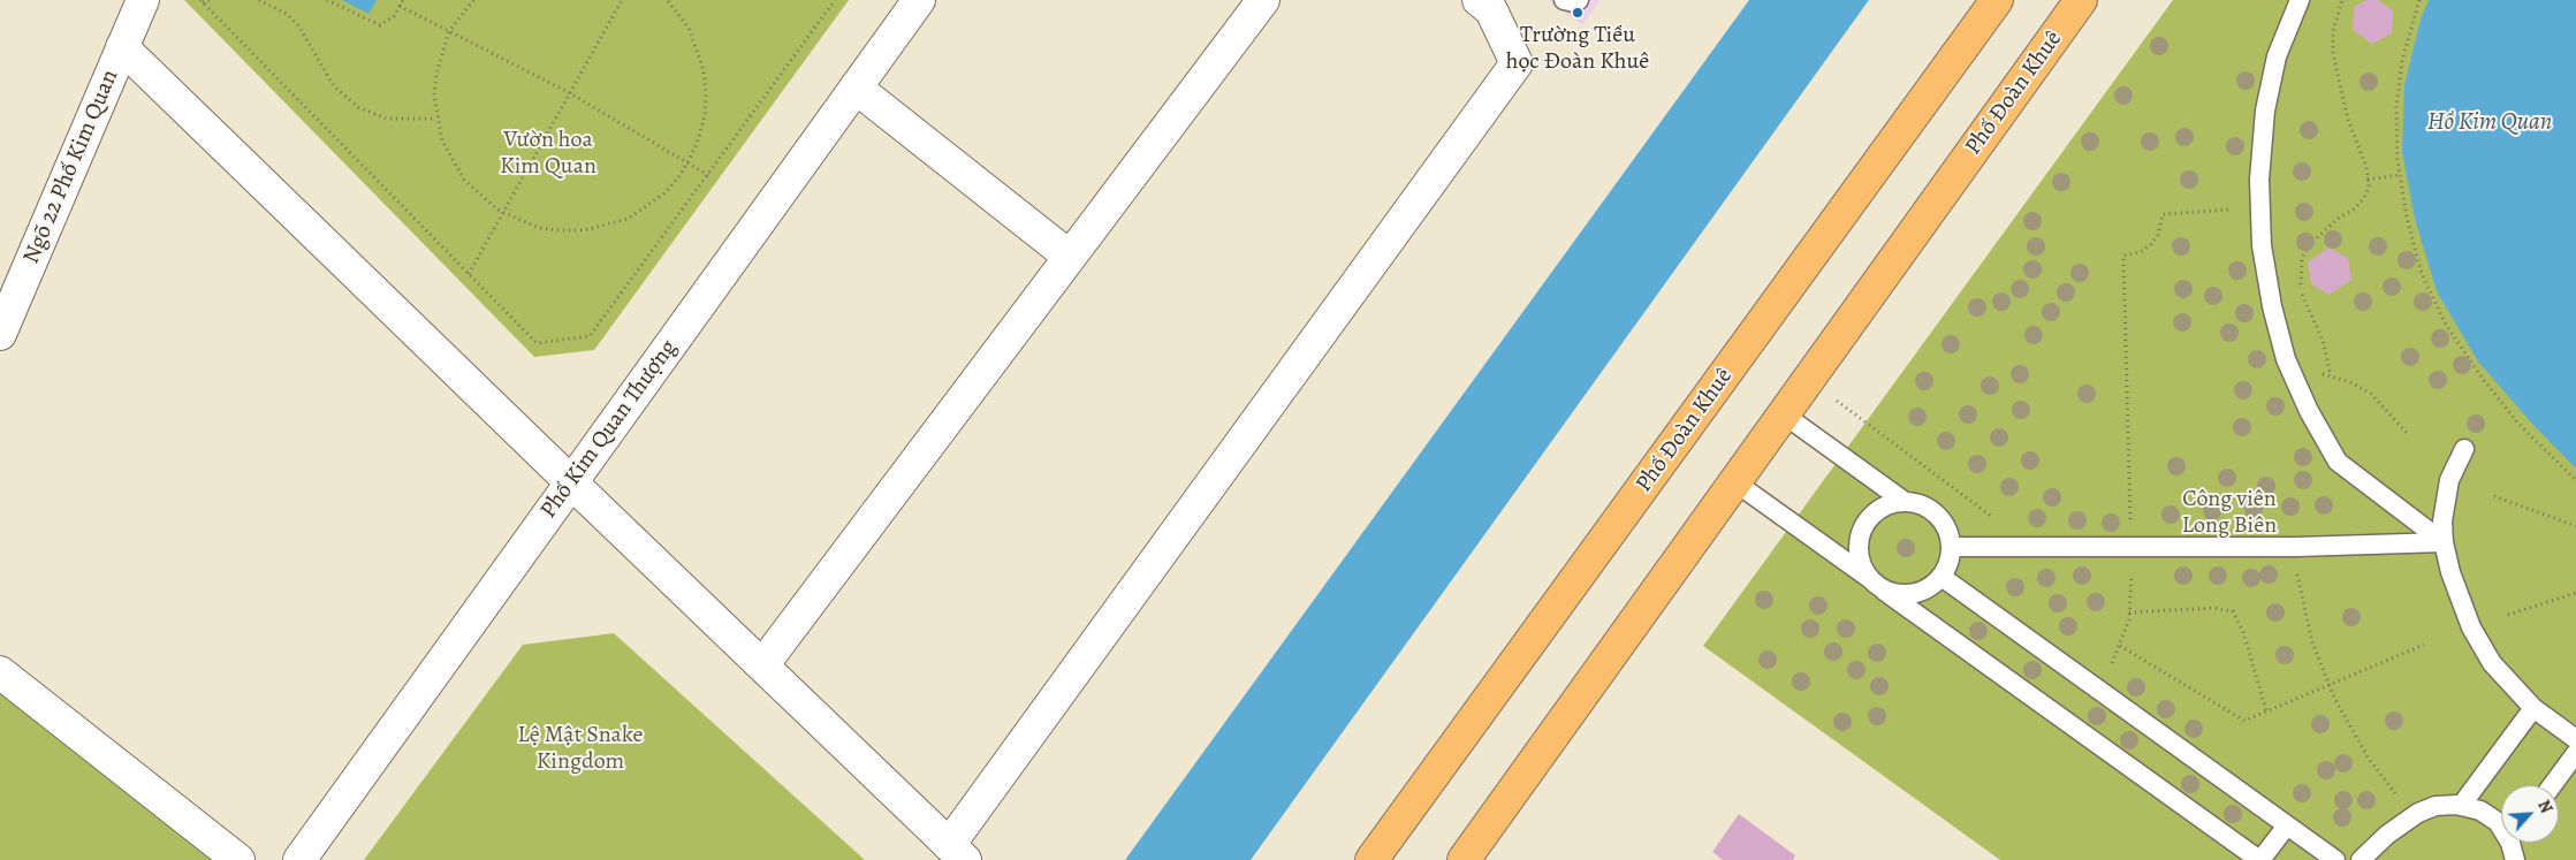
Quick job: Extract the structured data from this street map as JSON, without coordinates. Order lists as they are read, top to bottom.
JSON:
{
  "streets": {
    "main road": ["Phố Đoàn Khuê"],
    "street": ["Ngõ 22 Phố Kim Quan", "Phố Kim Quan Thượng"]
  },
  "water": ["Hồ Kim Quan"],
  "parks": ["Vườn hoa Kim Quan", "Công viên Long Biên", "Lệ Mật Snake Kingdom"],
  "places": ["Trường Tiểu học Đoàn Khuê"],
  "north": "top right"
}
